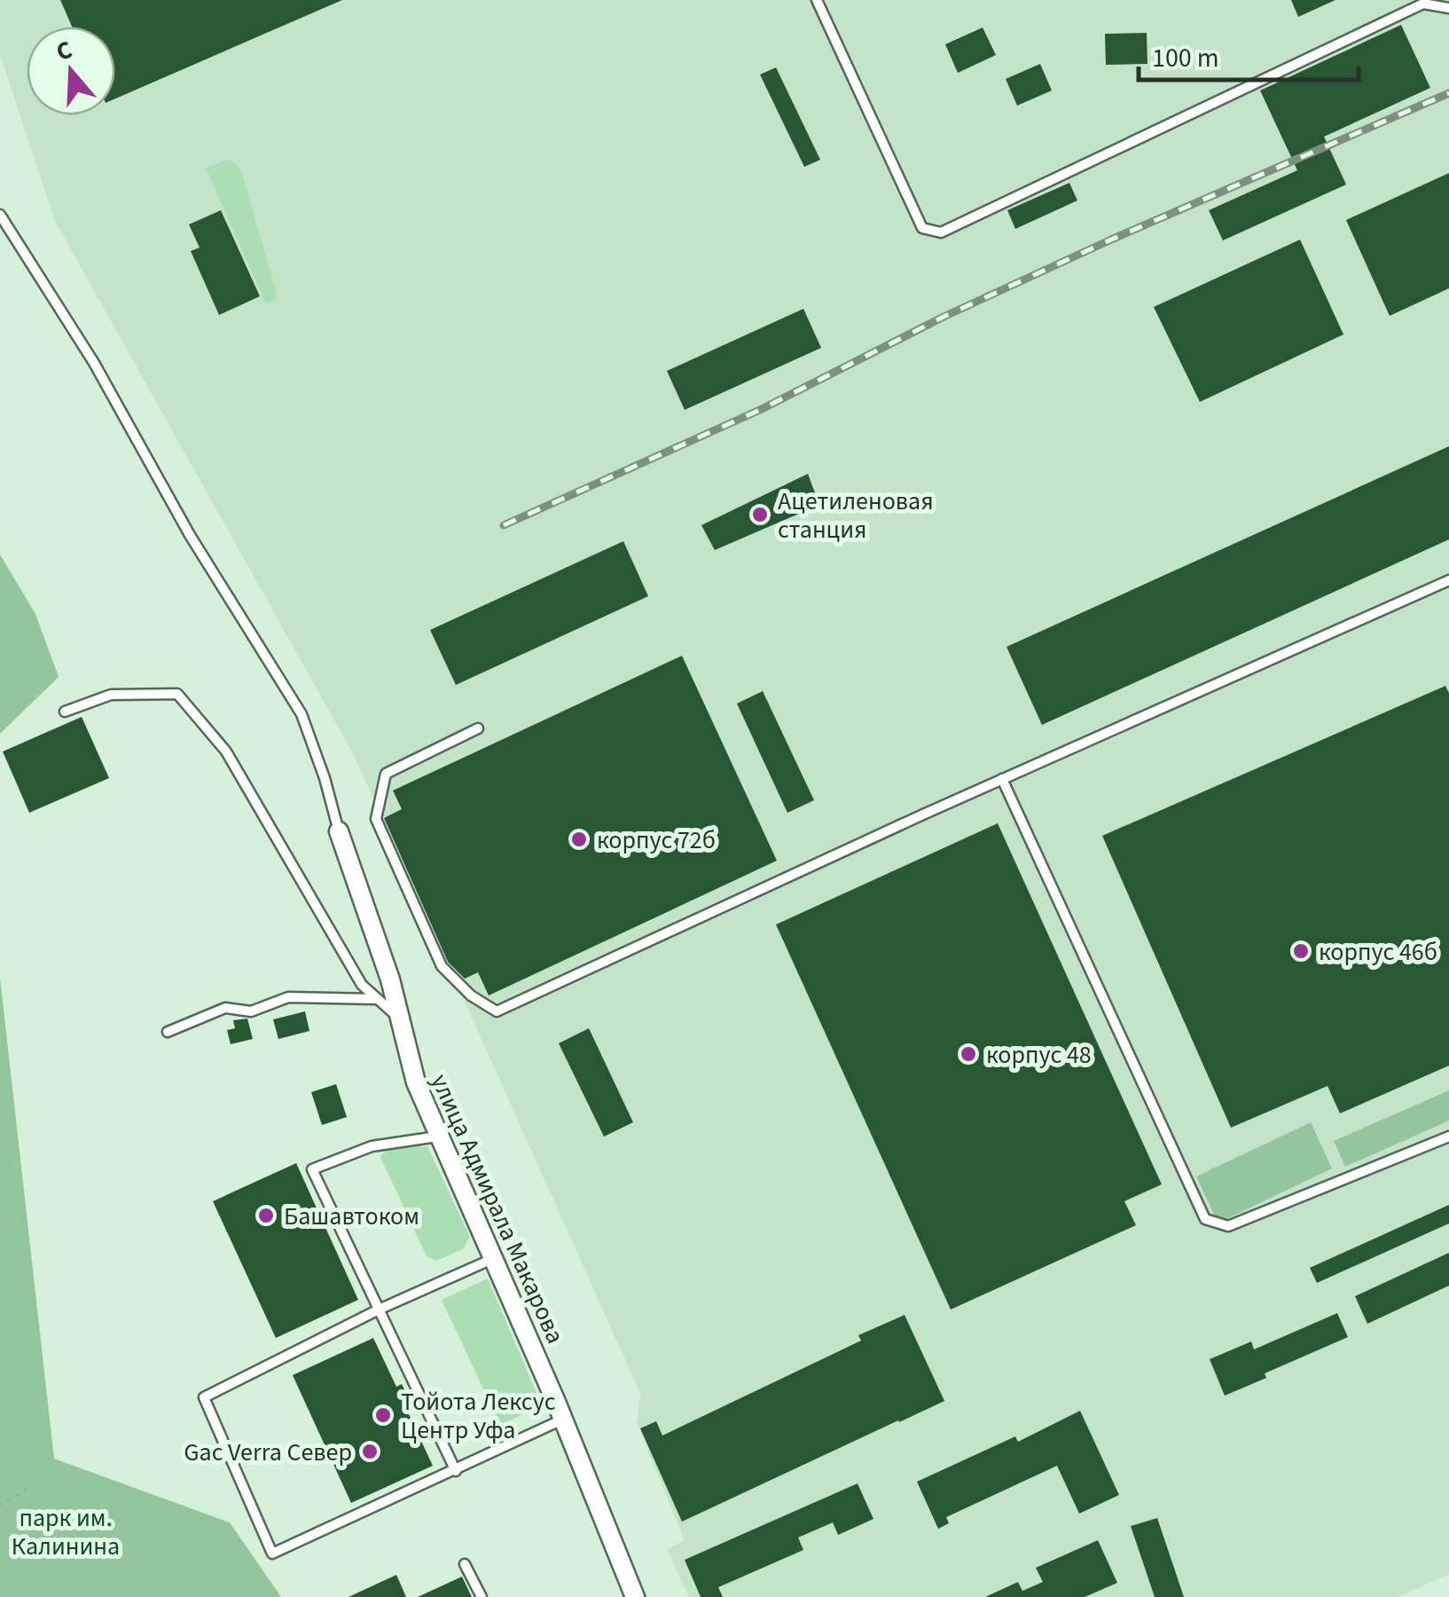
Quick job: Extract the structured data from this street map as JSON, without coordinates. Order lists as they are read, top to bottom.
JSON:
{
  "streets": {
    "street": ["улица Адмирала Макарова"]
  },
  "parks": ["парк им. Калинина"],
  "places": [
    "Ацетиленовая станция",
    "корпус 72б",
    "корпус 46б",
    "корпус 48",
    "Башавтоком",
    "Тойота Лексус Центр Уфа",
    "Gac Verra Север"
  ],
  "scale_bar": "100 m",
  "north": "top"
}
